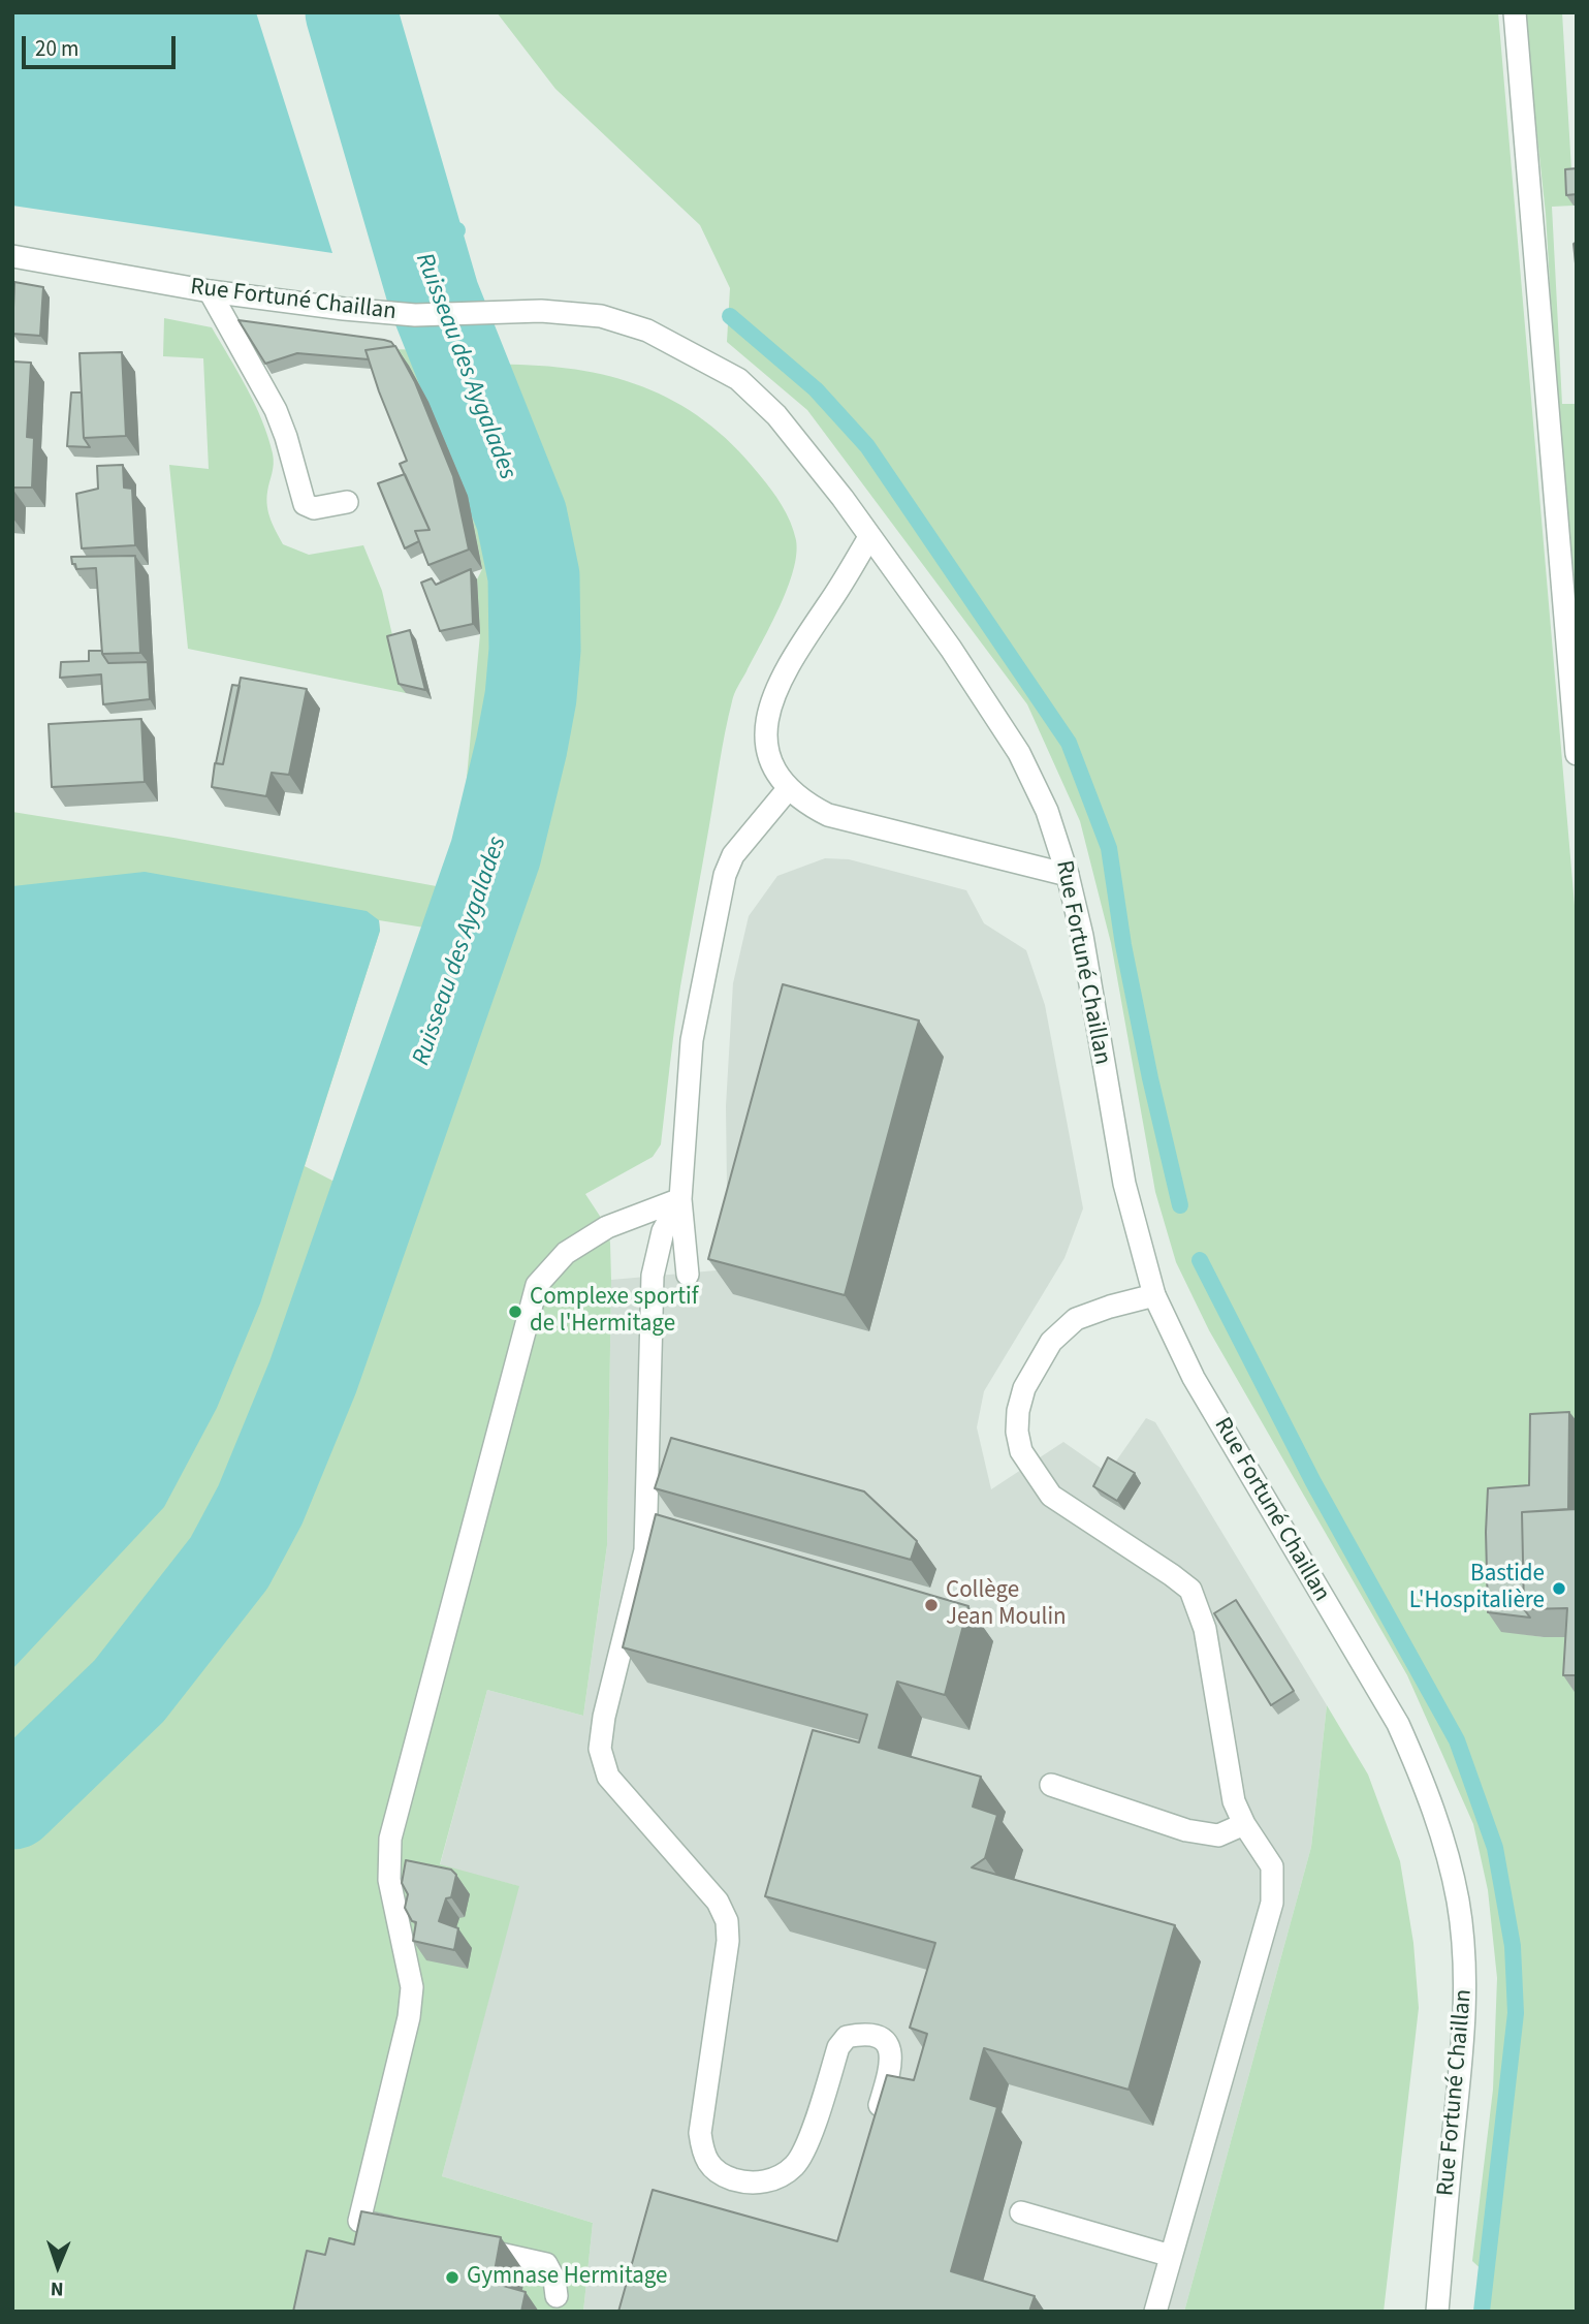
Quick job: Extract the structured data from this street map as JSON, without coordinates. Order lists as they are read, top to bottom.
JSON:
{
  "streets": {
    "street": ["Rue Fortuné Chaillan"]
  },
  "water": ["Ruisseau des Aygalades"],
  "places": [
    "Complexe sportif de l'Hermitage",
    "Bastide L'Hospitalière",
    "Collège Jean Moulin",
    "Gymnase Hermitage"
  ],
  "scale_bar": "20 m",
  "north": "bottom"
}
